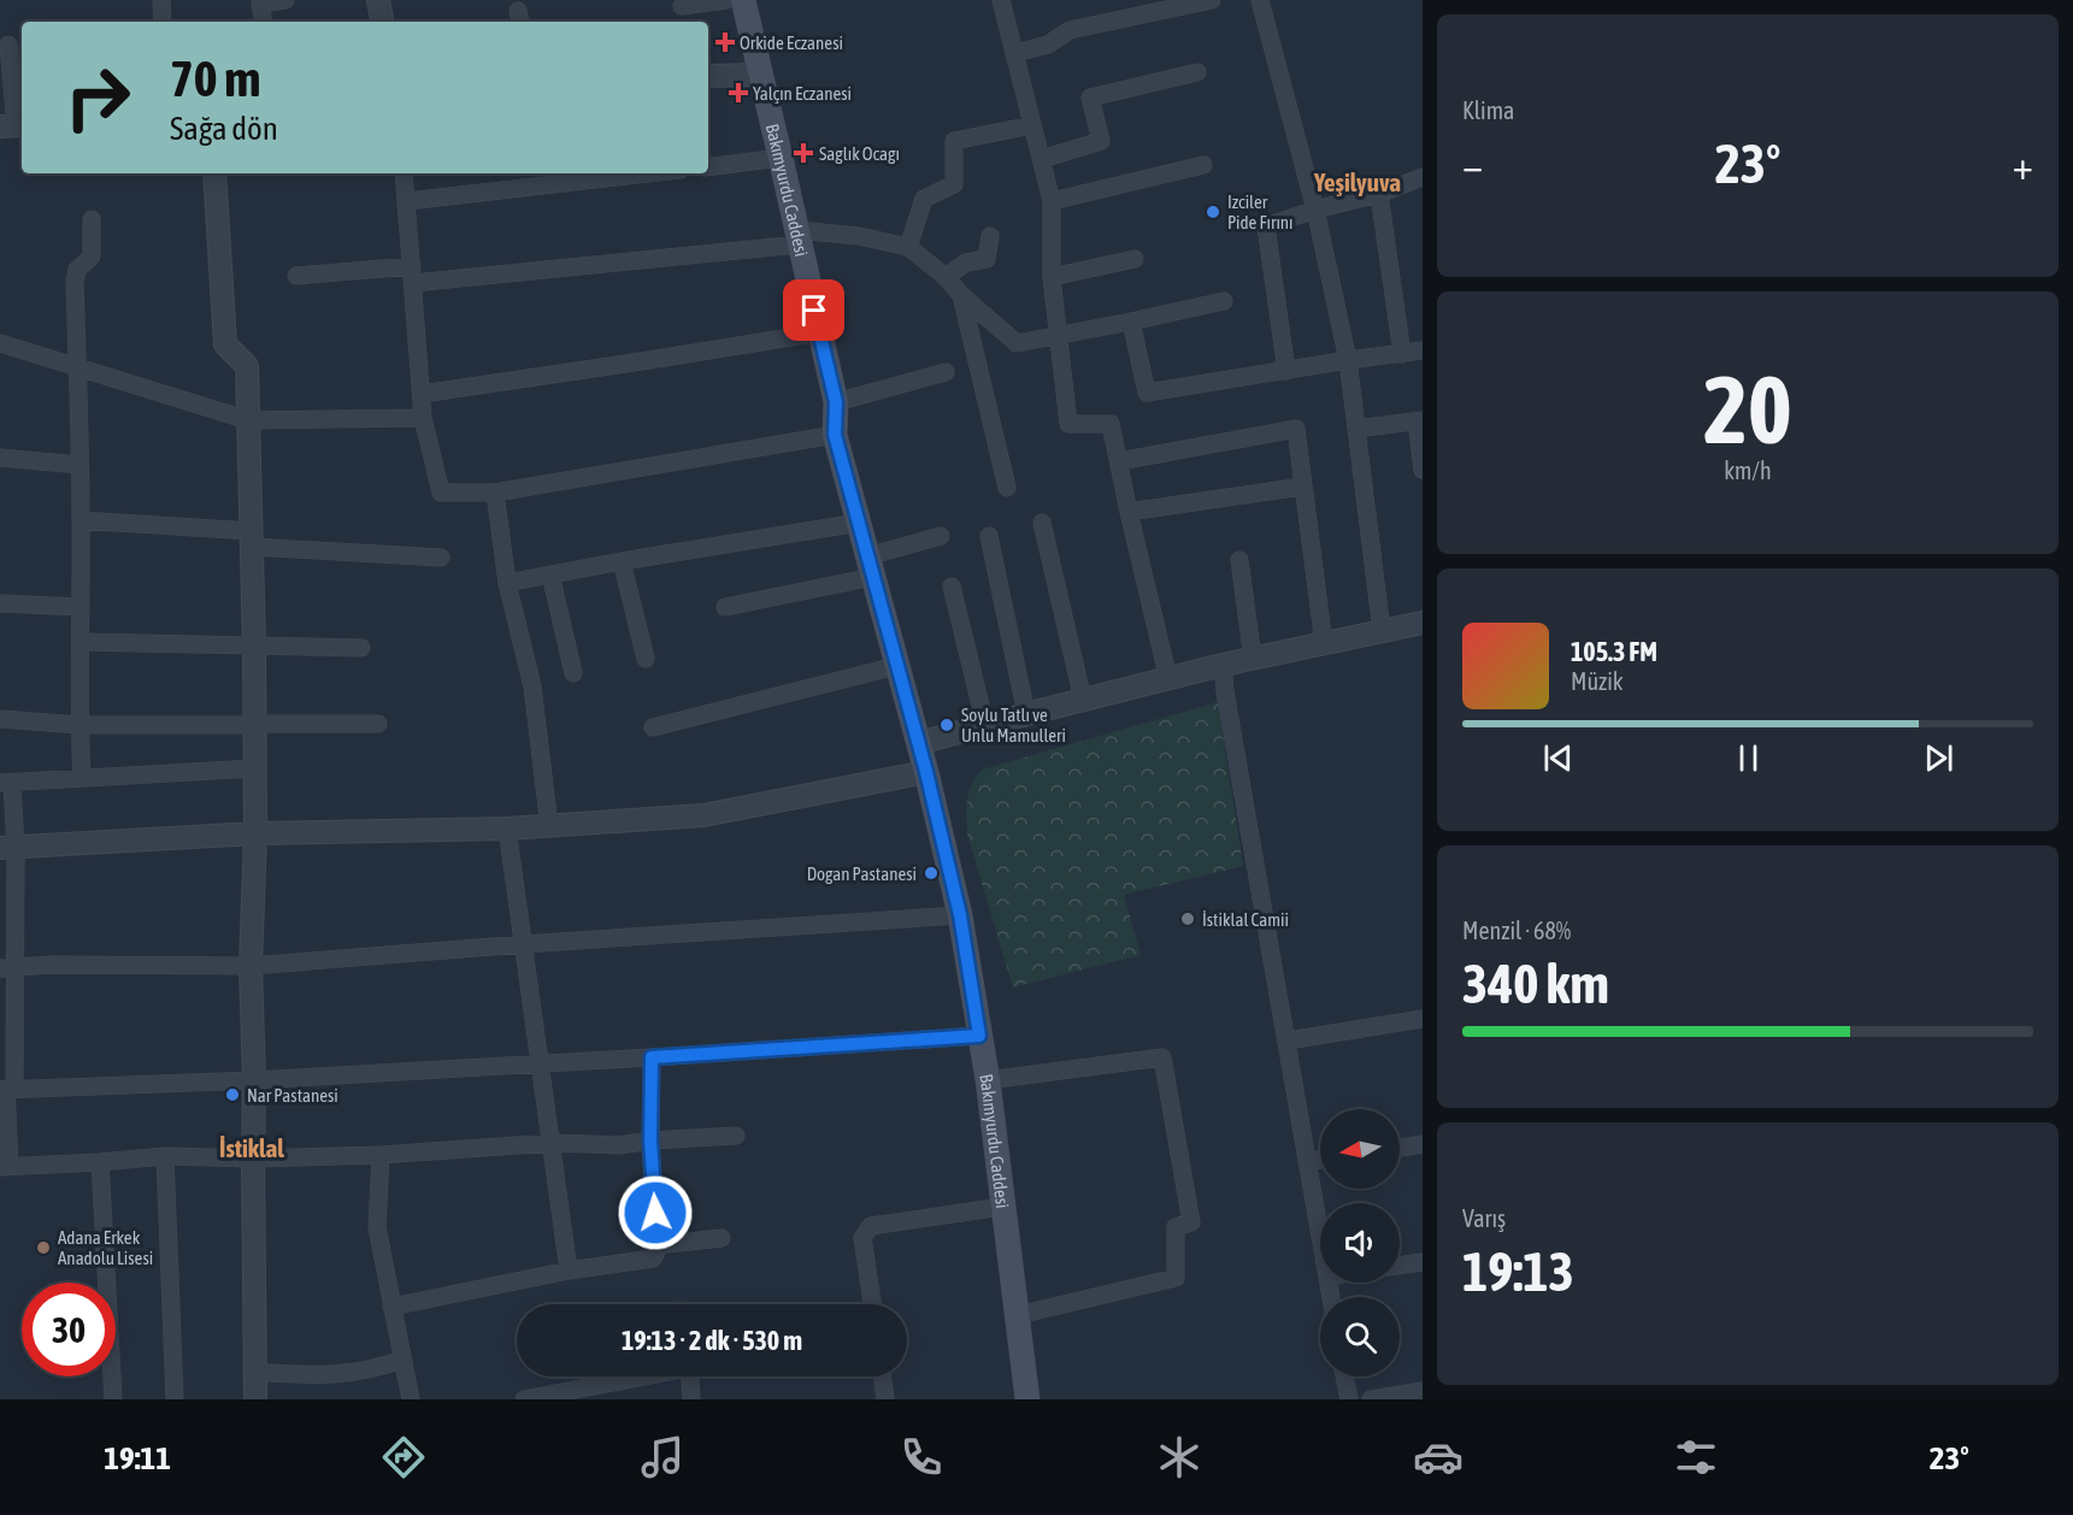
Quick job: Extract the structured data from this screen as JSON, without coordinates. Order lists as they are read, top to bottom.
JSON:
{
  "streets": {
    "main road": ["Bakımyurdu Caddesi"]
  },
  "districts": ["Yeşilyuva", "İstiklal"],
  "places": {
    "health": ["Orkide Eczanesi", "Yalçın Eczanesi", "Saglık Ocagı"],
    "other": [
      "Izciler Pide Fırını",
      "Soylu Tatlı ve Unlu Mamulleri",
      "Dogan Pastanesi",
      "İstiklal Camii",
      "Nar Pastanesi",
      "Adana Erkek Anadolu Lisesi"
    ]
  },
  "north": "left",
  "page": {
    "tile": [
      "Klima",
      ["20", "km/h"],
      ["Menzil · 68%", "340 km"],
      ["Varış", "19:13"]
    ],
    "turn": ["70 m", "Sağa dön"],
    "heat": ["−", "23°", "+"],
    "song": ["105.3 FM", "Müzik"],
    "limit": "30",
    "trip": "19:13 · 2 dk · 530 m",
    "tabs": ["19:11", "23°"]
  }
}
